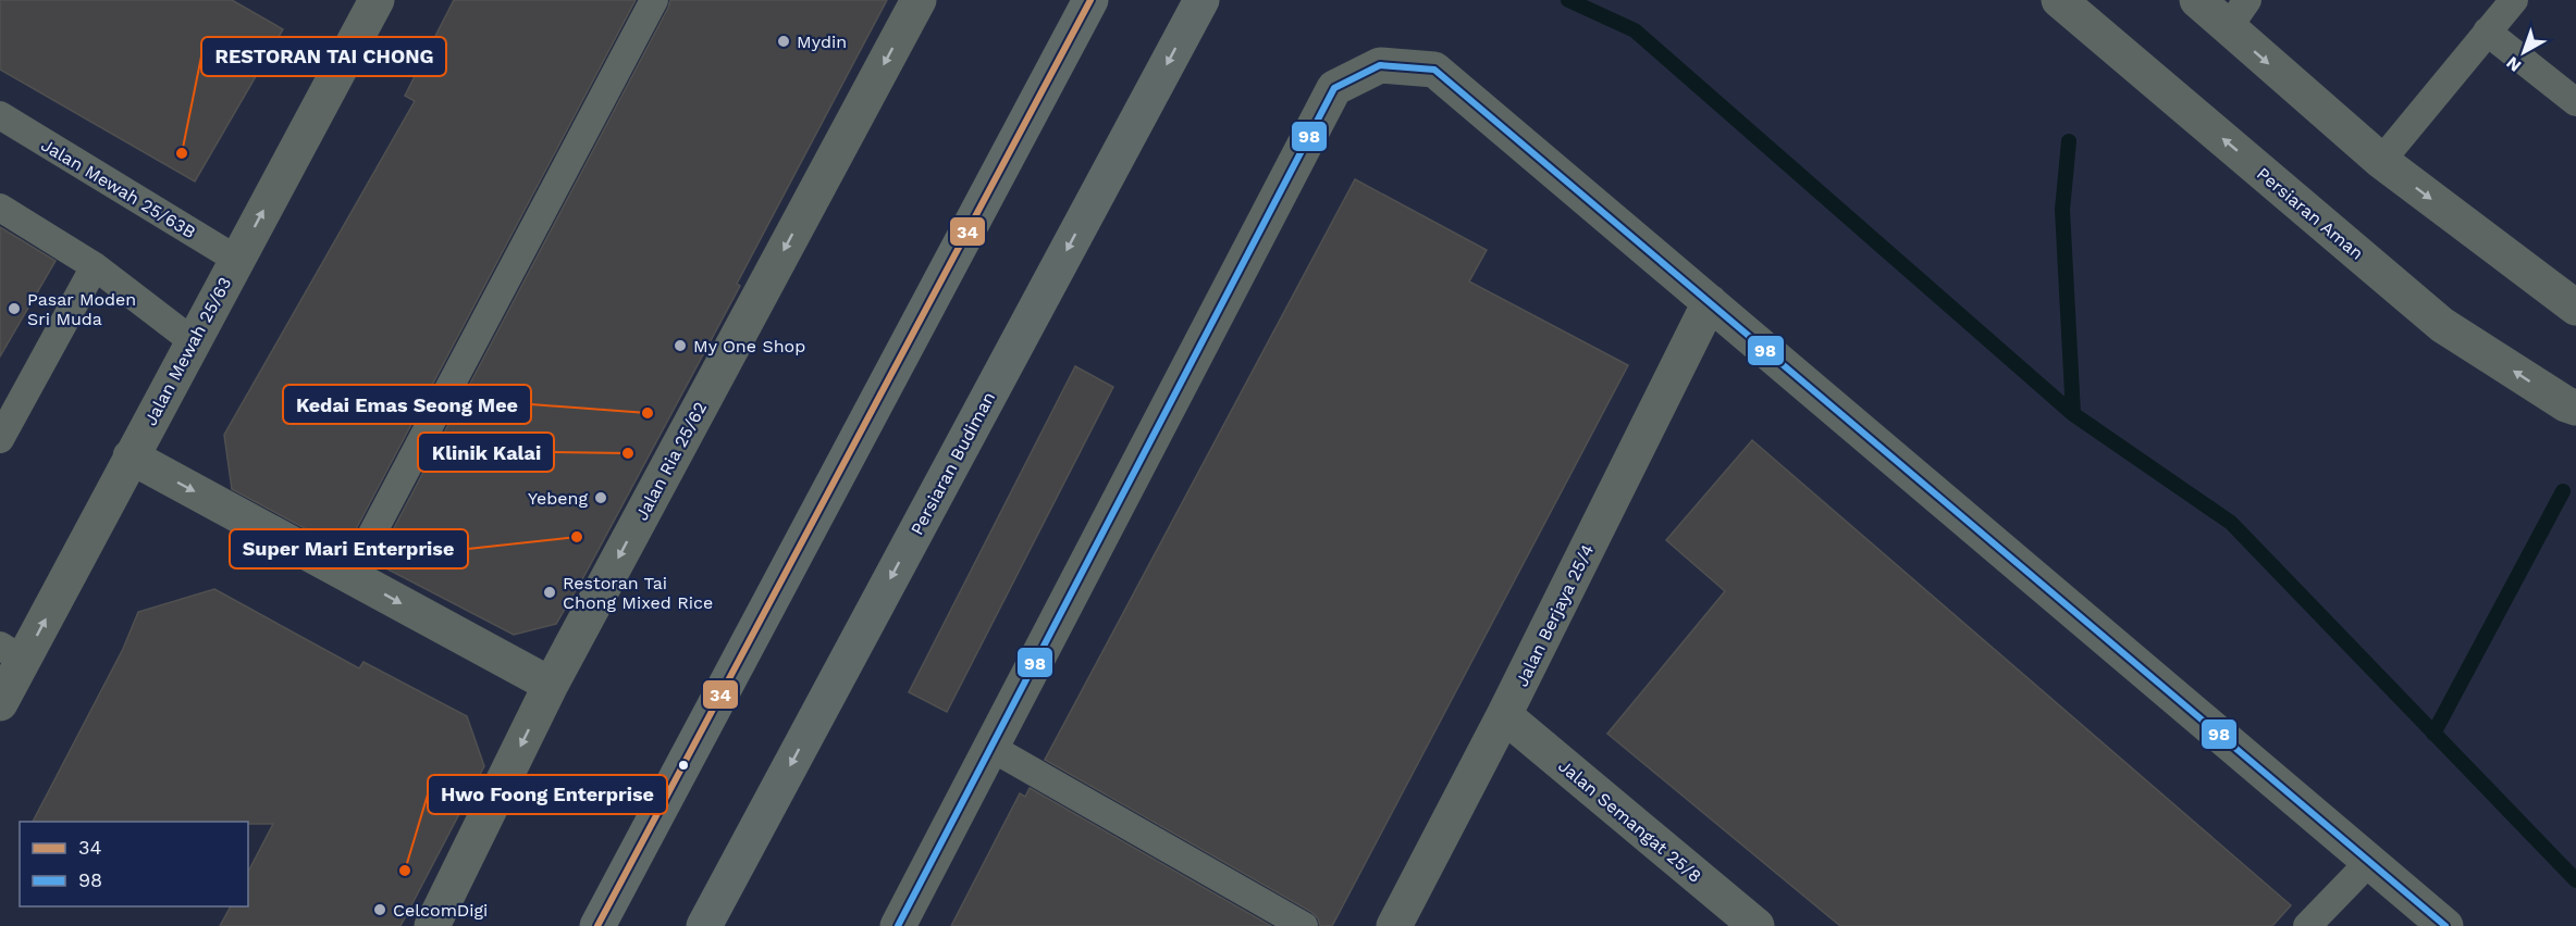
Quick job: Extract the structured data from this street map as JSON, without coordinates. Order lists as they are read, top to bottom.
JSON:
{
  "streets": {
    "main road": ["Persiaran Budiman"],
    "street": [
      "Persiaran Aman",
      "Jalan Mewah 25/63",
      "Jalan Ria 25/62",
      "Jalan Berjaya 25/4",
      "Jalan Semangat 25/8"
    ],
    "lane": ["Jalan Mewah 25/63B"]
  },
  "crossings": [
    ["Jalan Mewah 25/63B", "Jalan Mewah 25/63"],
    ["Jalan Berjaya 25/4", "Jalan Semangat 25/8"]
  ],
  "one_way": ["Jalan Mewah 25/63", "Jalan Ria 25/62"],
  "places": [
    "Mydin",
    "RESTORAN TAI CHONG",
    "Pasar Moden Sri Muda",
    "My One Shop",
    "Kedai Emas Seong Mee",
    "Klinik Kalai",
    "Yebeng",
    "Super Mari Enterprise",
    "Restoran Tai Chong Mixed Rice",
    "Hwo Foong Enterprise",
    "CelcomDigi"
  ],
  "lines": ["transit line 34", "transit line 98"],
  "legend": ["34", "98"],
  "north": "bottom left"
}
